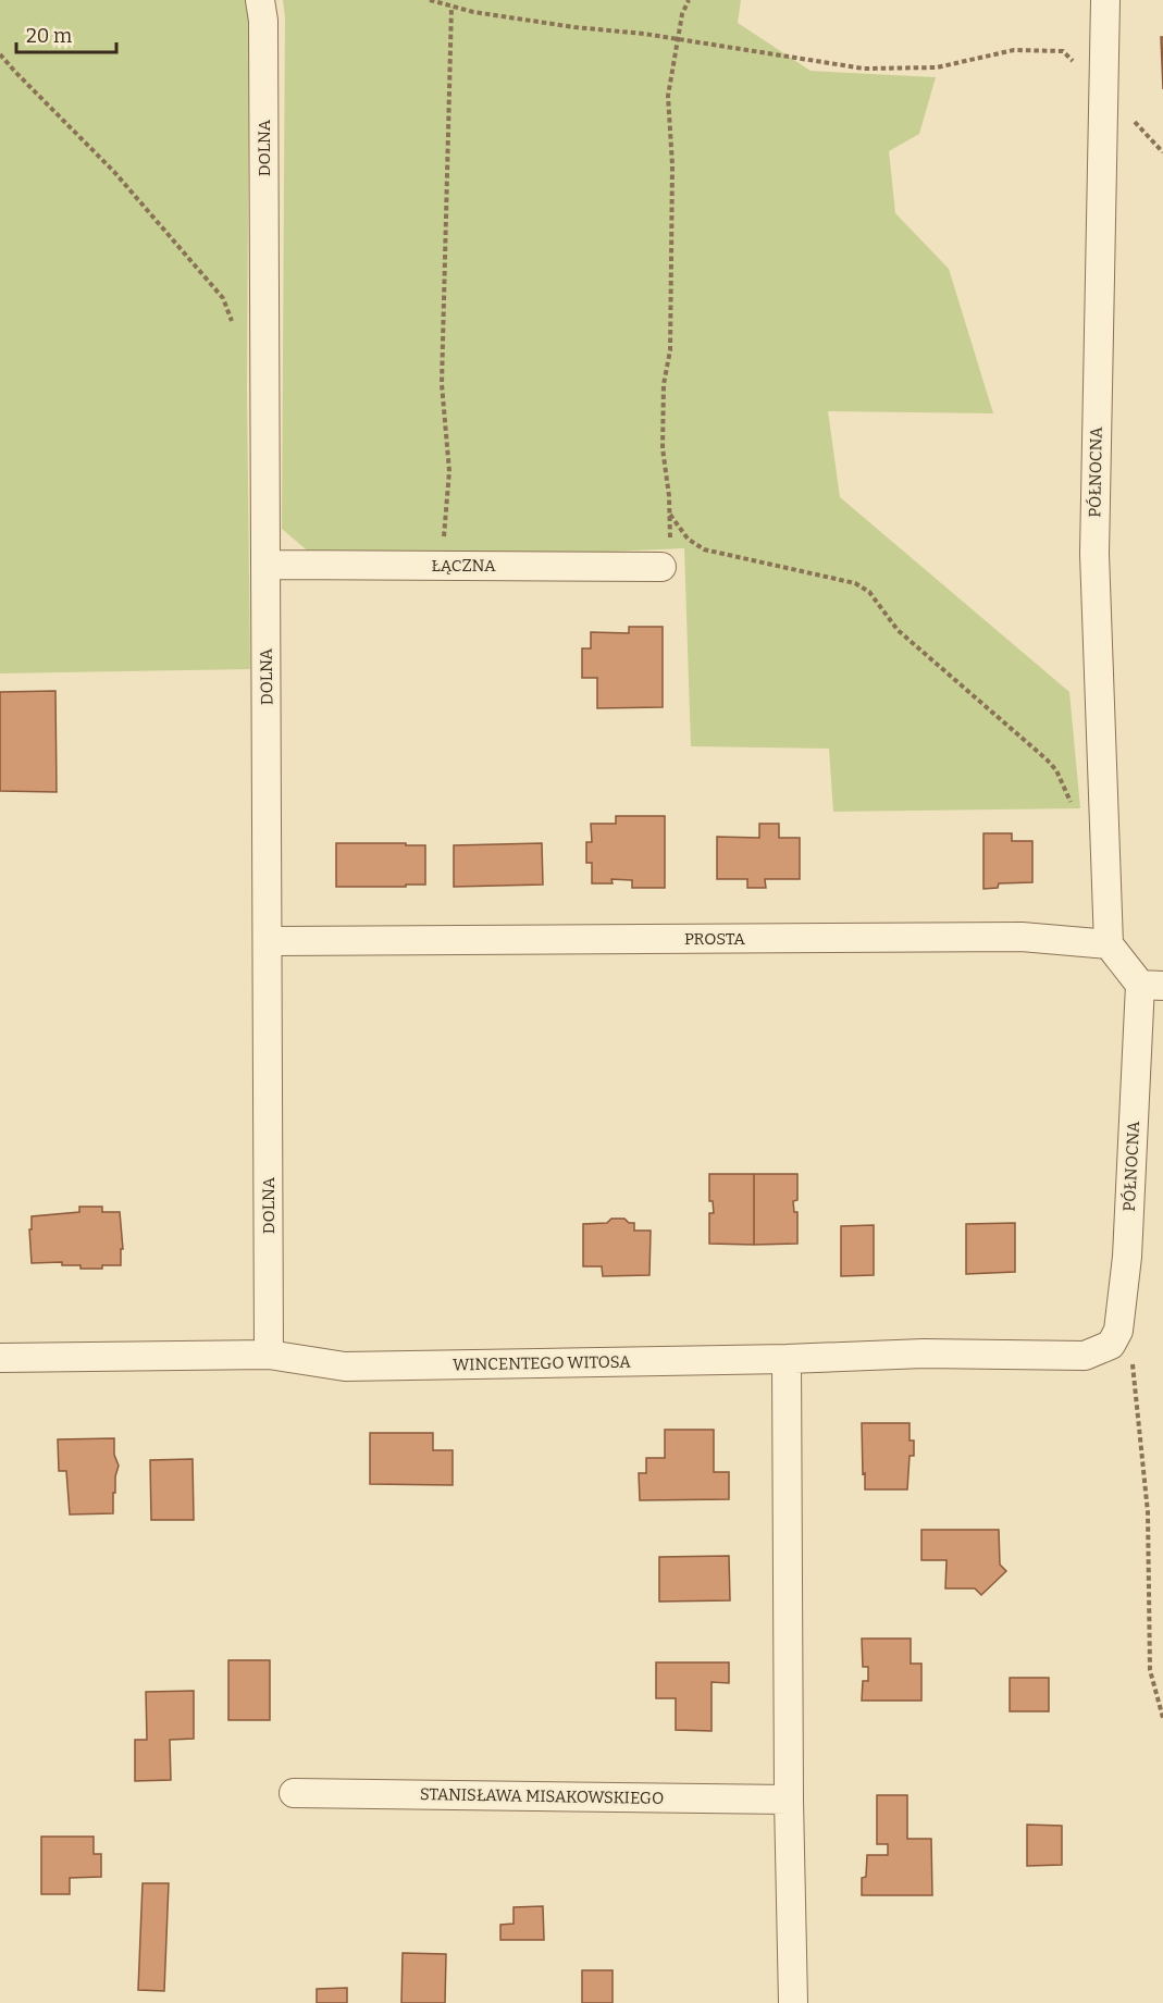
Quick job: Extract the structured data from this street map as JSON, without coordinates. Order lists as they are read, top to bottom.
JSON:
{
  "streets": {
    "street": [
      "DOLNA",
      "PÓŁNOCNA",
      "ŁĄCZNA",
      "PROSTA",
      "WINCENTEGO WITOSA",
      "STANISŁAWA MISAKOWSKIEGO"
    ]
  },
  "crossings": [
    ["DOLNA", "ŁĄCZNA"],
    ["DOLNA", "PROSTA"],
    ["DOLNA", "WINCENTEGO WITOSA"],
    ["PÓŁNOCNA", "PROSTA"],
    ["PÓŁNOCNA", "WINCENTEGO WITOSA"]
  ],
  "scale_bar": "20 m"
}
